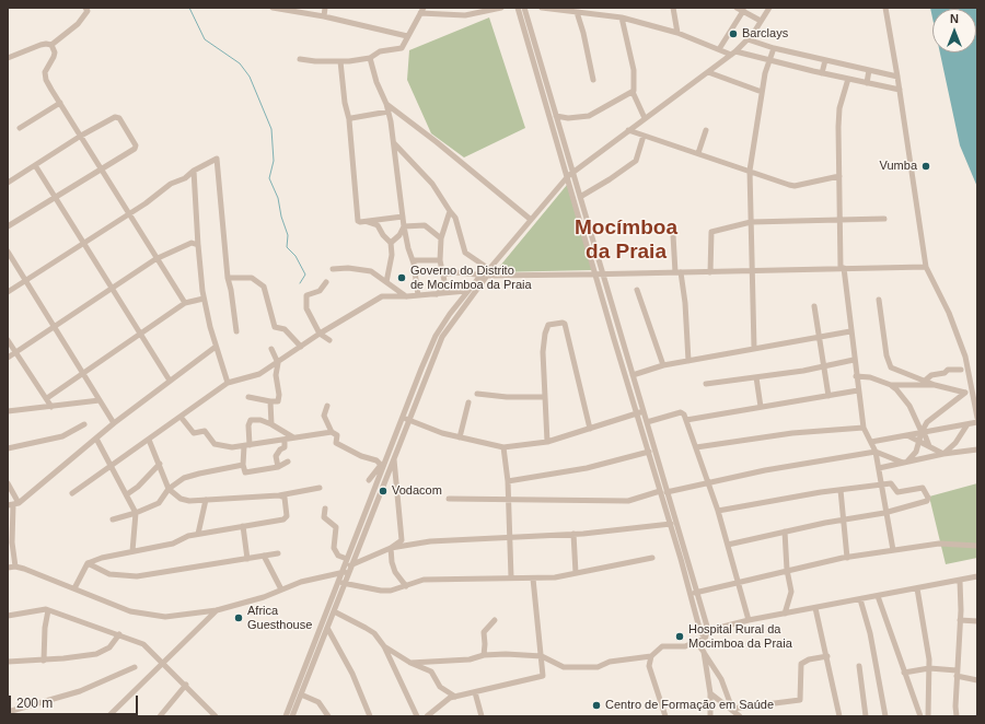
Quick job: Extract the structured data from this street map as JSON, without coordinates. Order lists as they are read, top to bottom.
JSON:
{
  "districts": ["Mocímboa da Praia"],
  "places": [
    "Barclays",
    "Vumba",
    "Governo do Distrito de Mocímboa da Praia",
    "Vodacom",
    "Africa Guesthouse",
    "Hospital Rural da Mocimboa da Praia",
    "Centro de Formação em Saúde"
  ],
  "scale_bar": "200 m",
  "north": "top"
}
